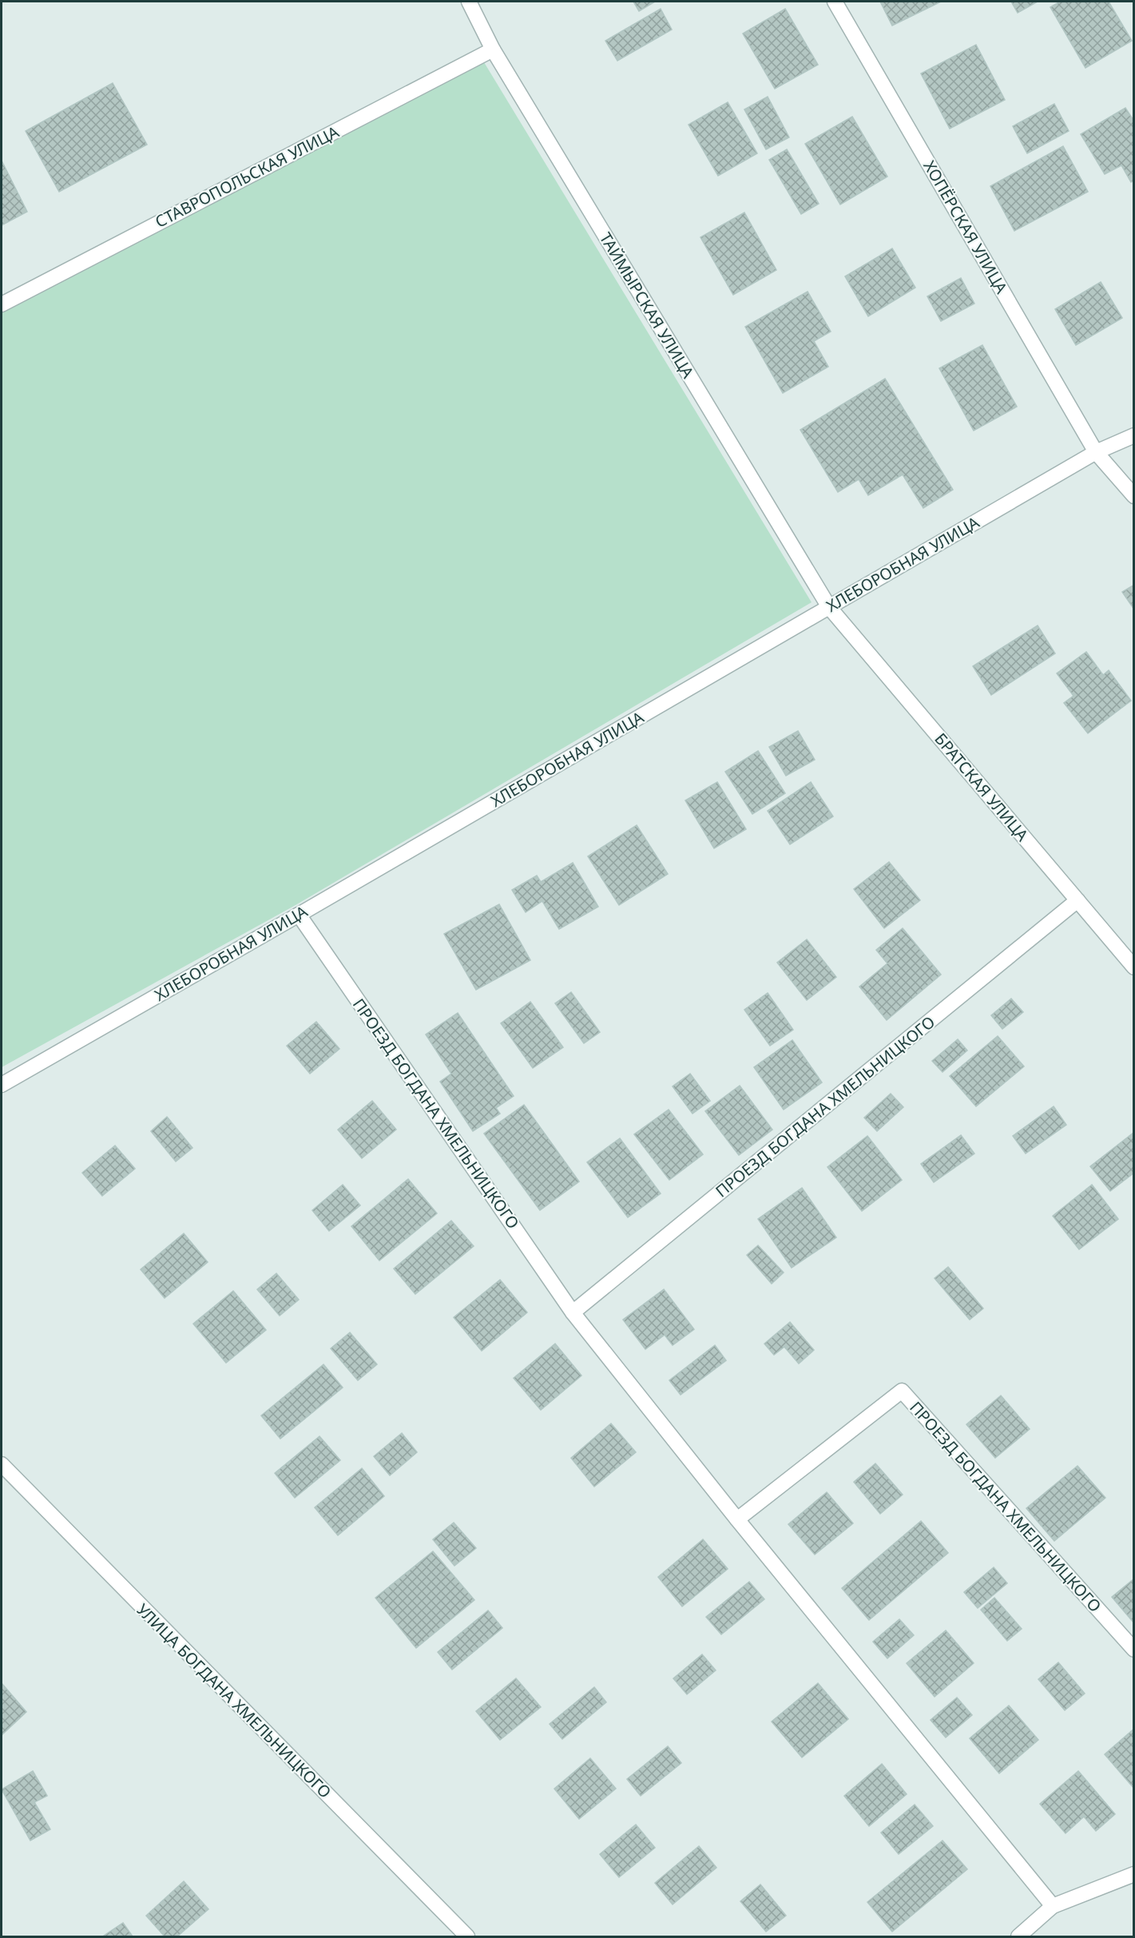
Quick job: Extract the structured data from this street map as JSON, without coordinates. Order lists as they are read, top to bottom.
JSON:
{
  "streets": {
    "street": [
      "СТАВРОПОЛЬСКАЯ УЛИЦА",
      "ХОПЁРСКАЯ УЛИЦА",
      "ТАЙМЫРСКАЯ УЛИЦА",
      "ХЛЕБОРОБНАЯ УЛИЦА",
      "БРАТСКАЯ УЛИЦА",
      "ПРОЕЗД БОГДАНА ХМЕЛЬНИЦКОГО",
      "УЛИЦА БОГДАНА ХМЕЛЬНИЦКОГО"
    ]
  },
  "crossings": [
    ["СТАВРОПОЛЬСКАЯ УЛИЦА", "ТАЙМЫРСКАЯ УЛИЦА"],
    ["ХОПЁРСКАЯ УЛИЦА", "ХЛЕБОРОБНАЯ УЛИЦА"],
    ["ТАЙМЫРСКАЯ УЛИЦА", "ХЛЕБОРОБНАЯ УЛИЦА"],
    ["ТАЙМЫРСКАЯ УЛИЦА", "БРАТСКАЯ УЛИЦА"],
    ["ХЛЕБОРОБНАЯ УЛИЦА", "БРАТСКАЯ УЛИЦА"],
    ["ХЛЕБОРОБНАЯ УЛИЦА", "ПРОЕЗД БОГДАНА ХМЕЛЬНИЦКОГО"],
    ["БРАТСКАЯ УЛИЦА", "ПРОЕЗД БОГДАНА ХМЕЛЬНИЦКОГО"]
  ]
}
